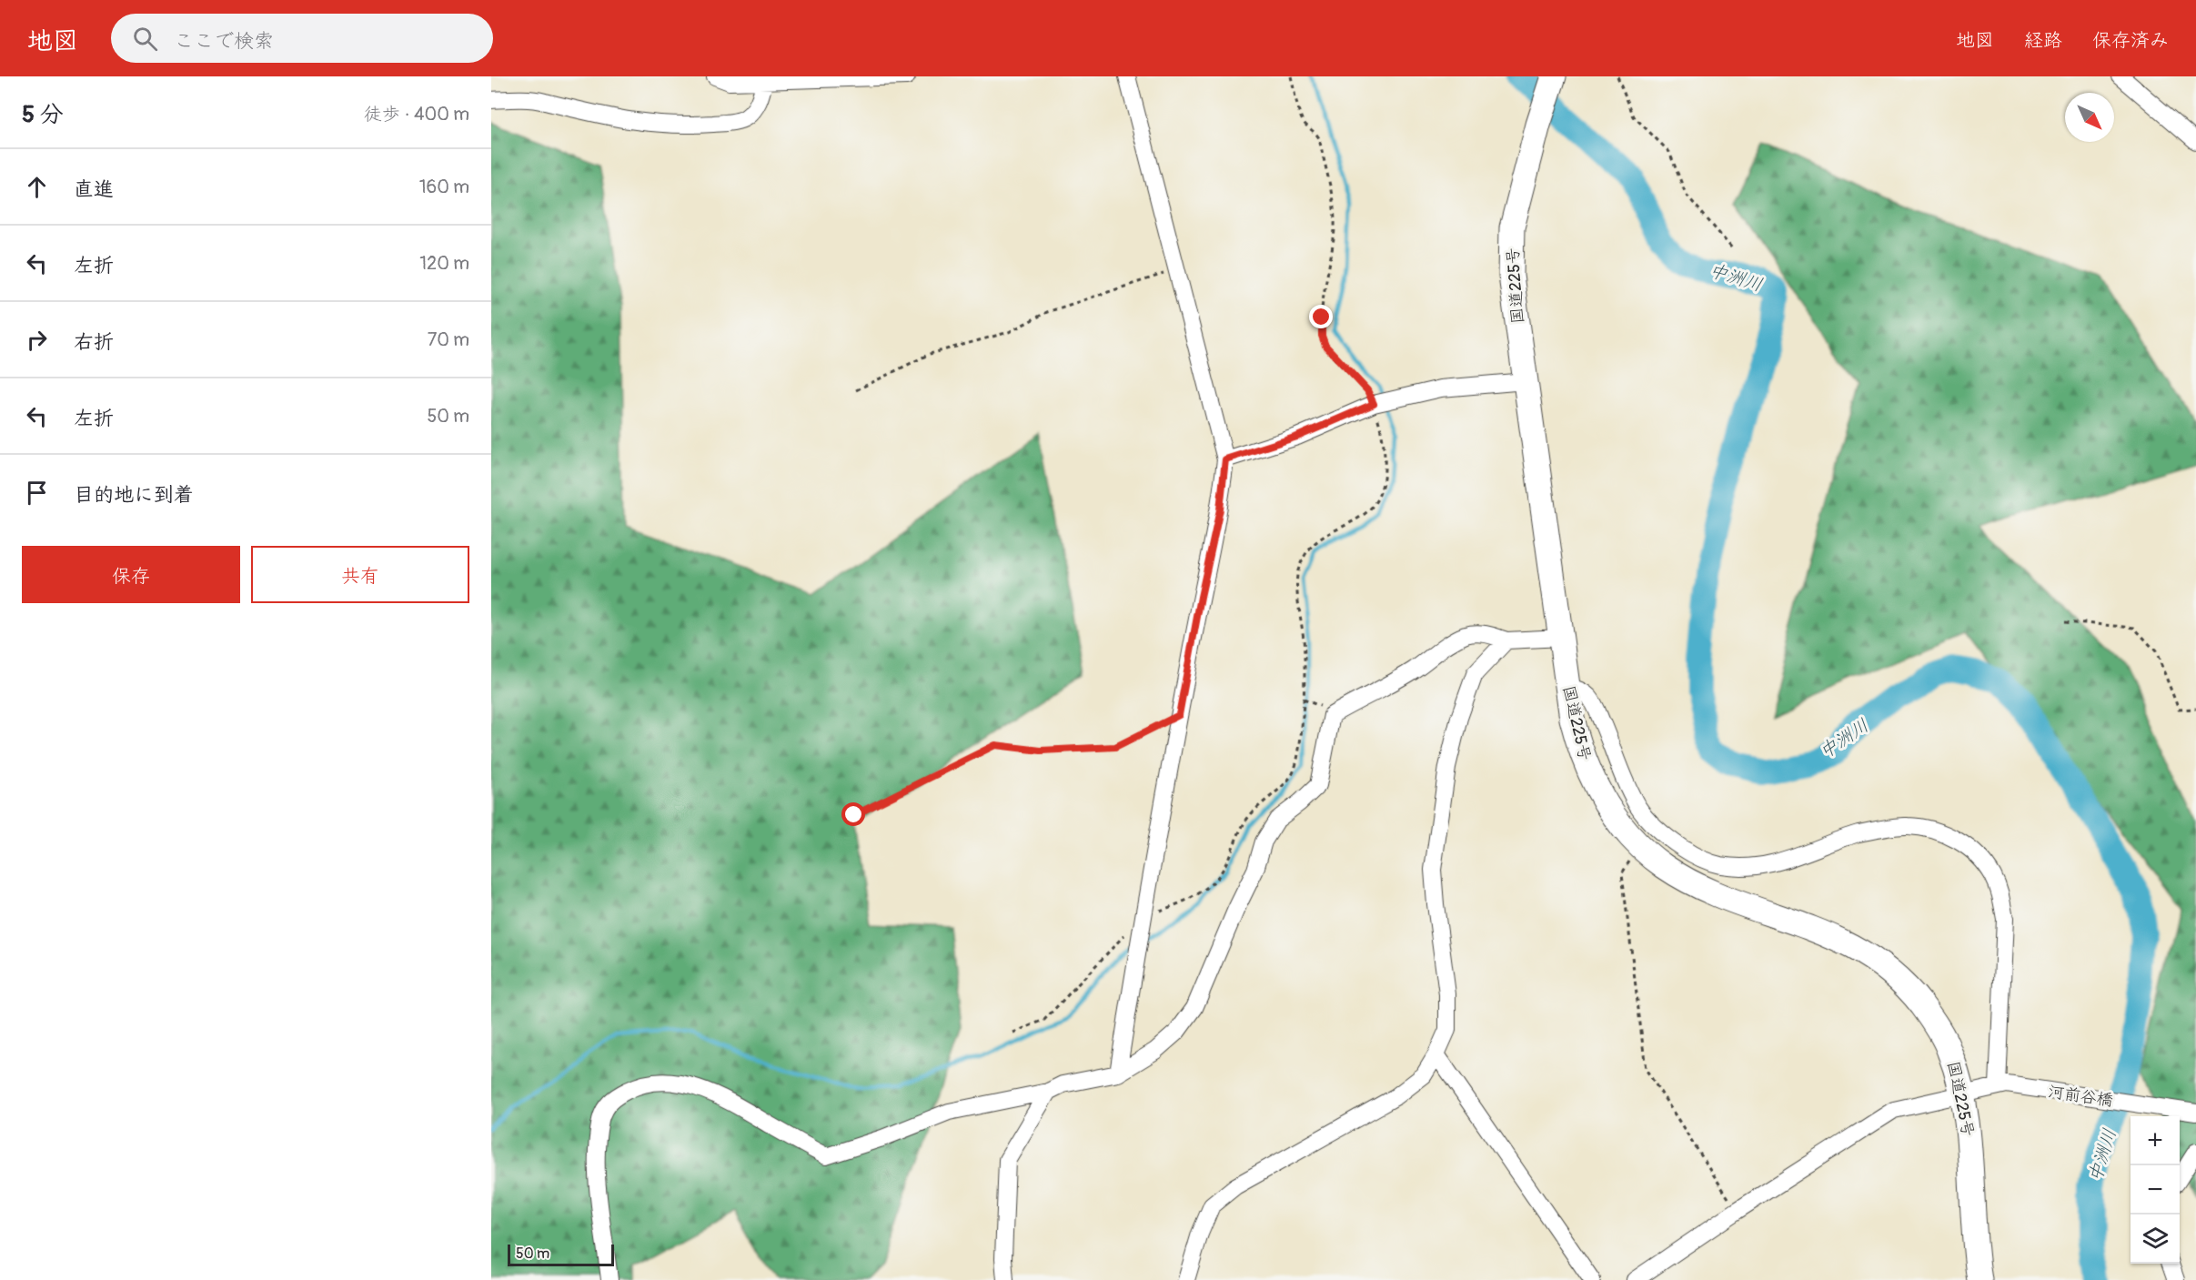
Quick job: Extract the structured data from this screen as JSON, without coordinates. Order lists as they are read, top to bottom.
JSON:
{
  "streets": {
    "highway": ["国道225号"],
    "street": ["河前谷橋"]
  },
  "crossings": [
    ["国道225号", "河前谷橋"]
  ],
  "water": ["中洲川"],
  "scale_bar": "50 m",
  "north": "bottom right",
  "page": {
    "header": "地図",
    "search": "ここで検索",
    "nav": ["地図", "経路", "保存済み"],
    "heading": ["5 分", "徒歩 · 400 m"],
    "list": [
      ["直進", "160 m"],
      ["左折", "120 m"],
      ["右折", "70 m"],
      ["左折", "50 m"],
      "目的地に到着"
    ],
    "buttons": ["保存", "共有"],
    "map_buttons": ["+", "−"],
    "scale": "50 m"
  }
}
